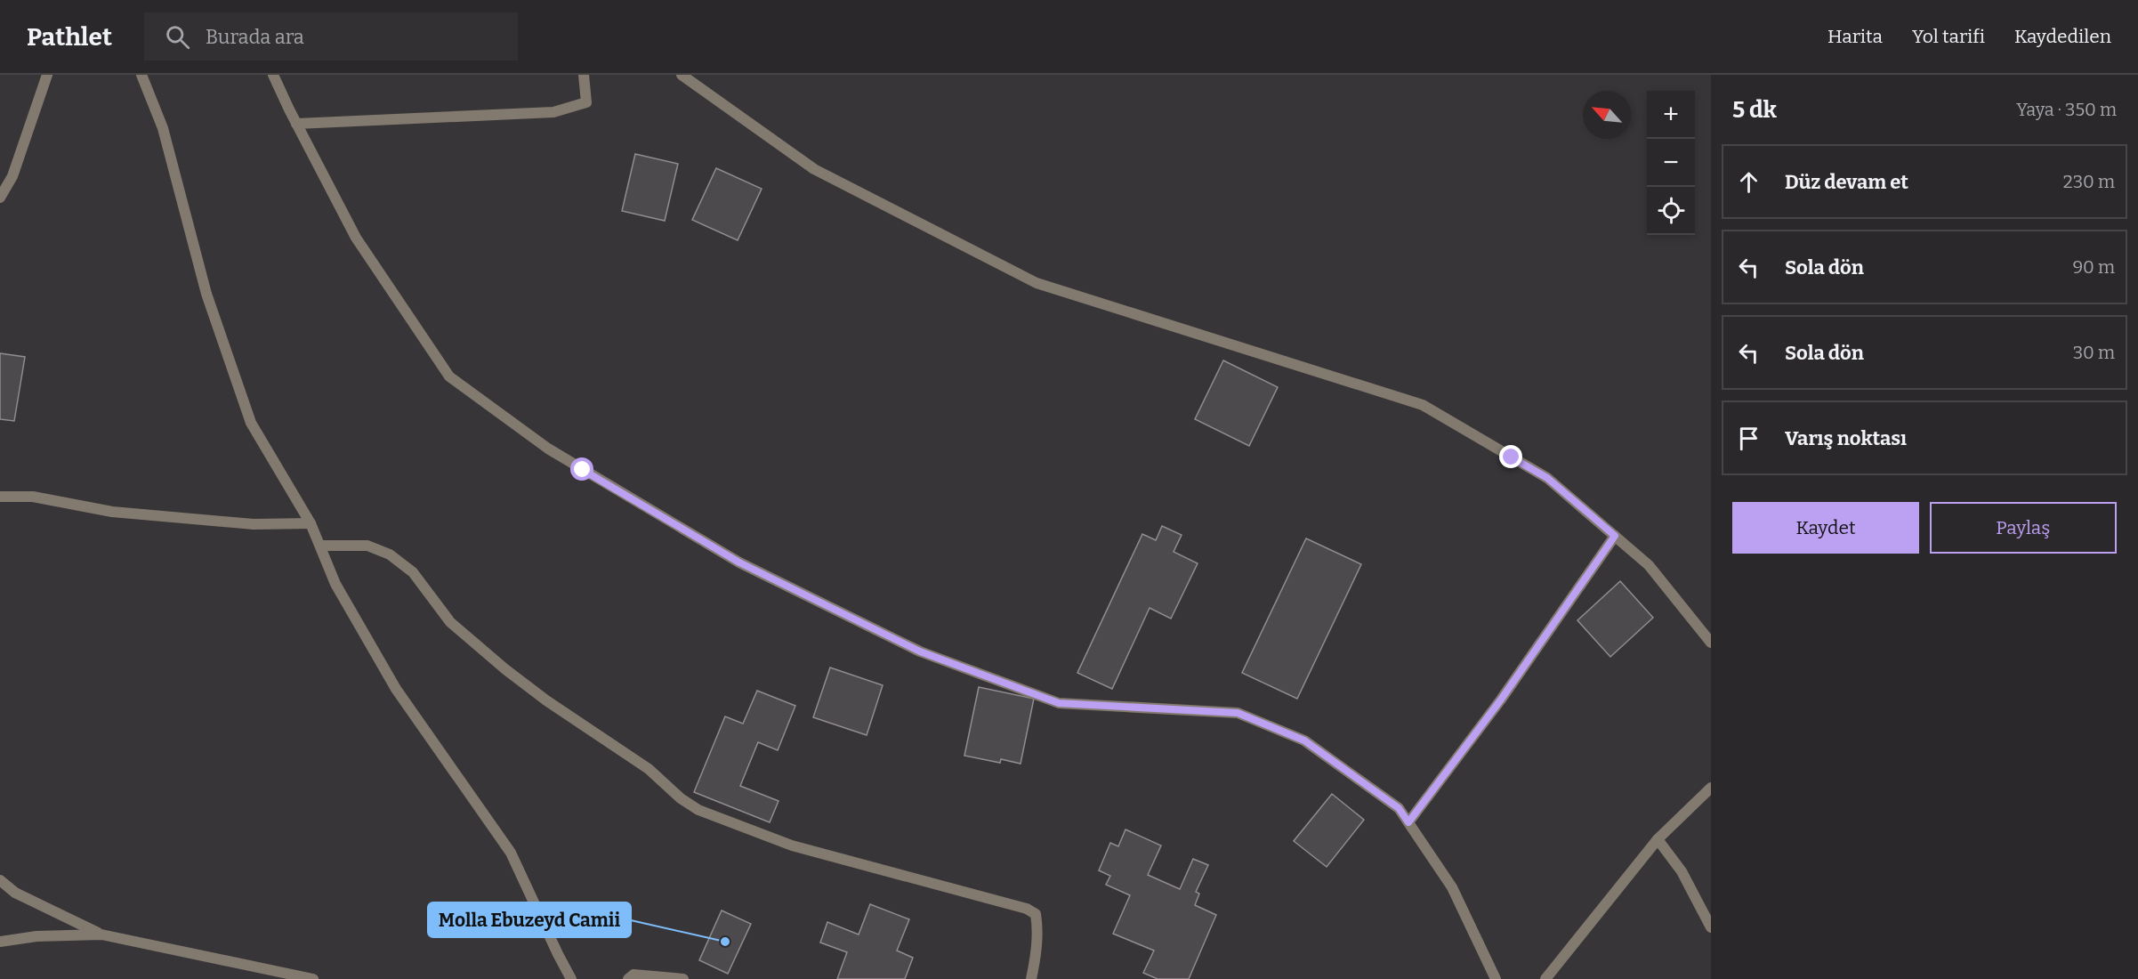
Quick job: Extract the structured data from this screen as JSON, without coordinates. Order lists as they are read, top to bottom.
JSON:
{
  "places": ["Molla Ebuzeyd Camii"],
  "north": "top left",
  "page": {
    "header": "Pathlet",
    "search": "Burada ara",
    "nav": ["Harita", "Yol tarifi", "Kaydedilen"],
    "heading": ["5 dk", "Yaya · 350 m"],
    "map_buttons": ["+", "−"],
    "list": [
      ["Düz devam et", "230 m"],
      ["Sola dön", "90 m"],
      ["Sola dön", "30 m"],
      "Varış noktası"
    ],
    "buttons": ["Kaydet", "Paylaş"]
  }
}
